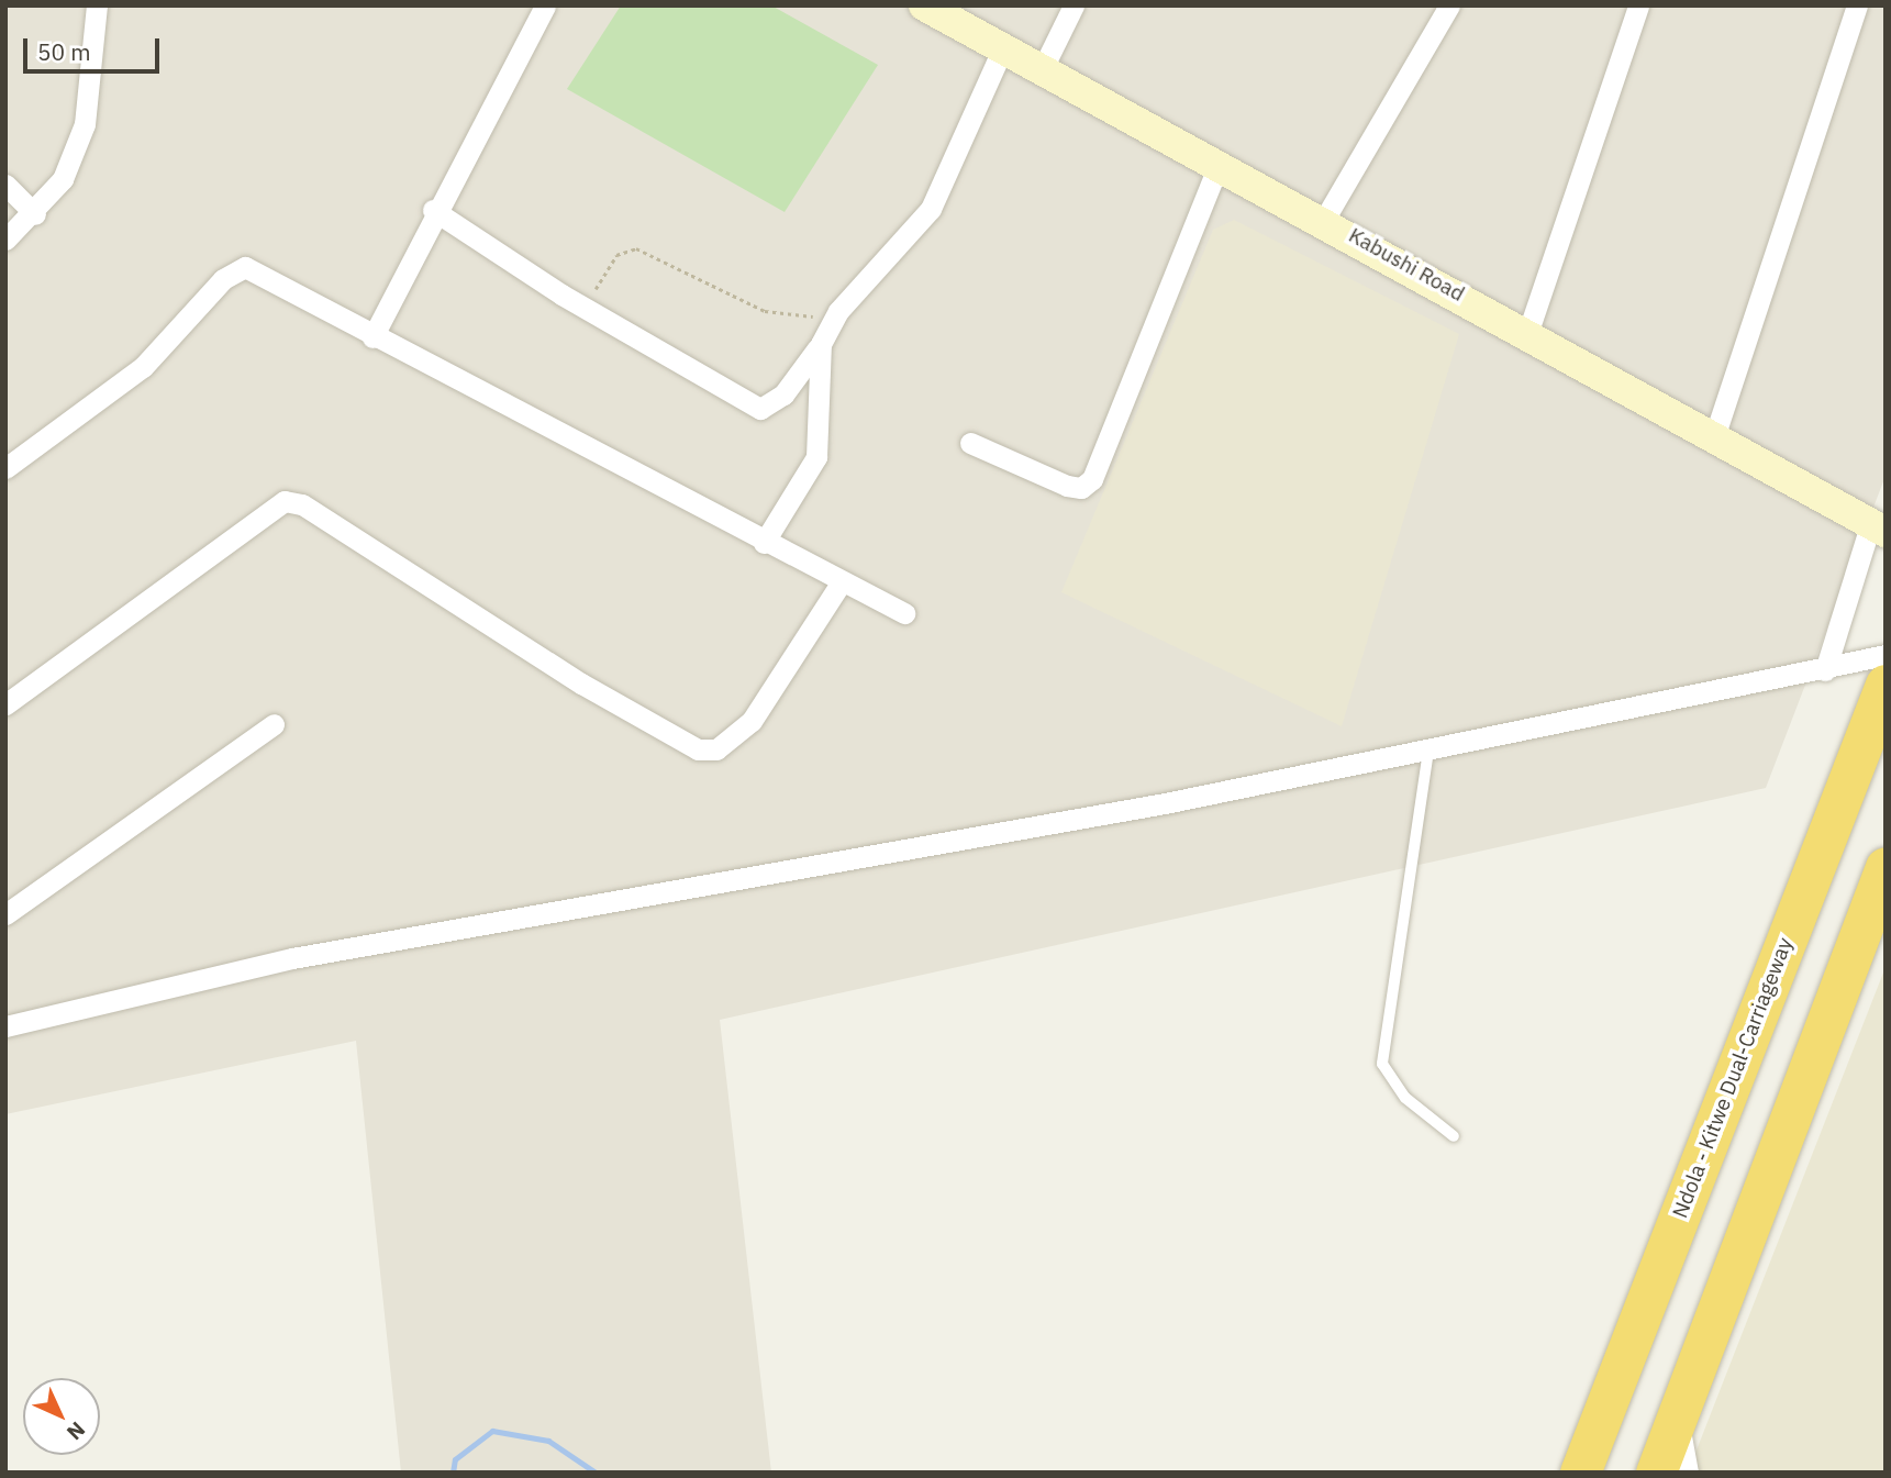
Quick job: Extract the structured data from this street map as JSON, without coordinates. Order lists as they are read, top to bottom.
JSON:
{
  "streets": {
    "highway": ["Ndola - Kitwe Dual-Carriageway"],
    "main road": ["Kabushi Road"]
  },
  "scale_bar": "50 m",
  "north": "bottom right"
}
